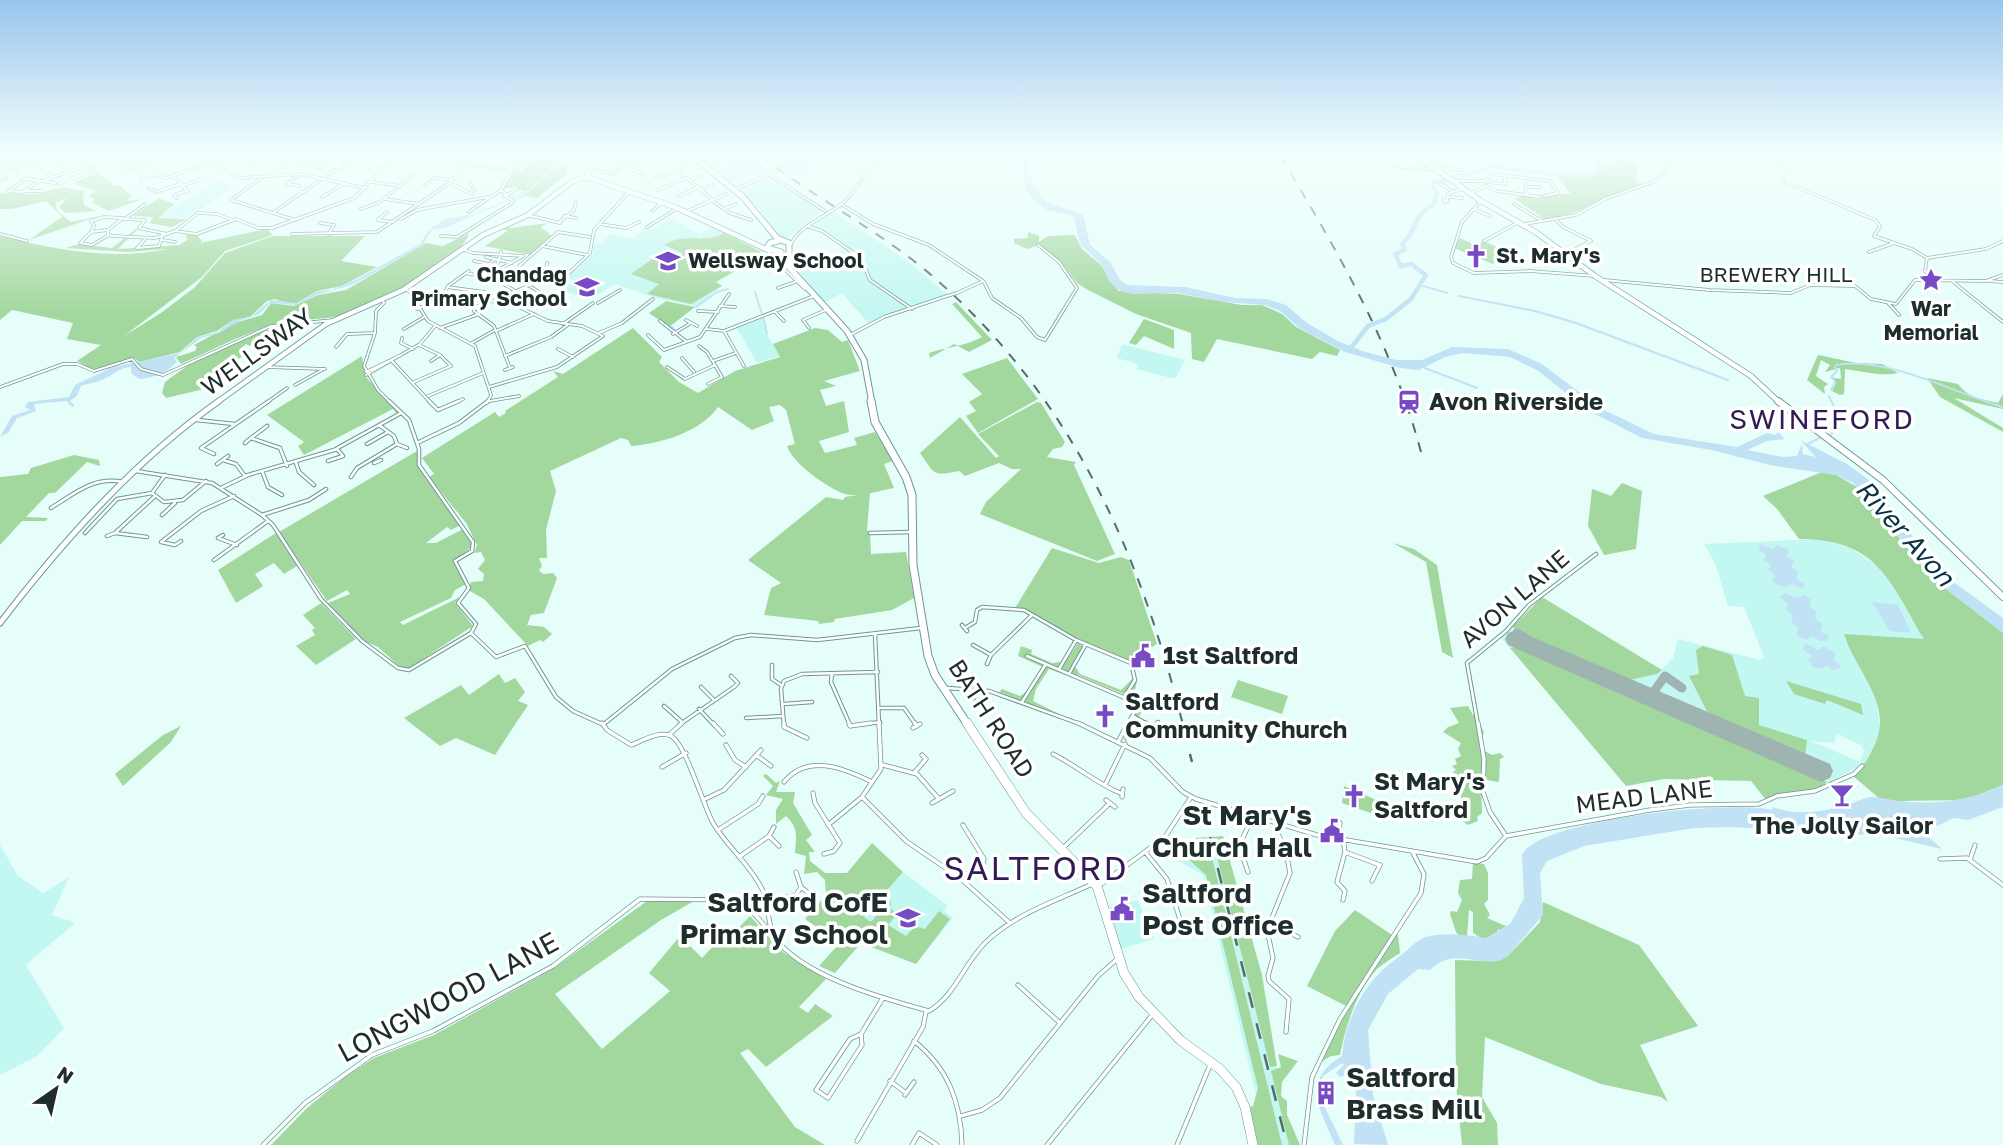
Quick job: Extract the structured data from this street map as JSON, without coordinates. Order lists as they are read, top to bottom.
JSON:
{
  "streets": {
    "highway": ["BATH ROAD"],
    "main road": ["WELLSWAY"],
    "street": [
      "BREWERY HILL",
      "AVON LANE",
      "MEAD LANE",
      "LONGWOOD LANE"
    ]
  },
  "crossings": [
    ["AVON LANE", "MEAD LANE"]
  ],
  "districts": ["SWINEFORD", "SALTFORD"],
  "water": ["River Avon"],
  "places": {
    "church": ["St. Mary's", "Saltford Community Church", "St Mary's Saltford"],
    "school or university": ["Wellsway School", "Chandag Primary School", "Saltford CofE Primary School"],
    "place": ["War Memorial"],
    "station": ["Avon Riverside"],
    "public building": ["1st Saltford", "St Mary's Church Hall", "Saltford Post Office"],
    "bar": ["The Jolly Sailor"],
    "building": ["Saltford Brass Mill"]
  },
  "north": "top right"
}
